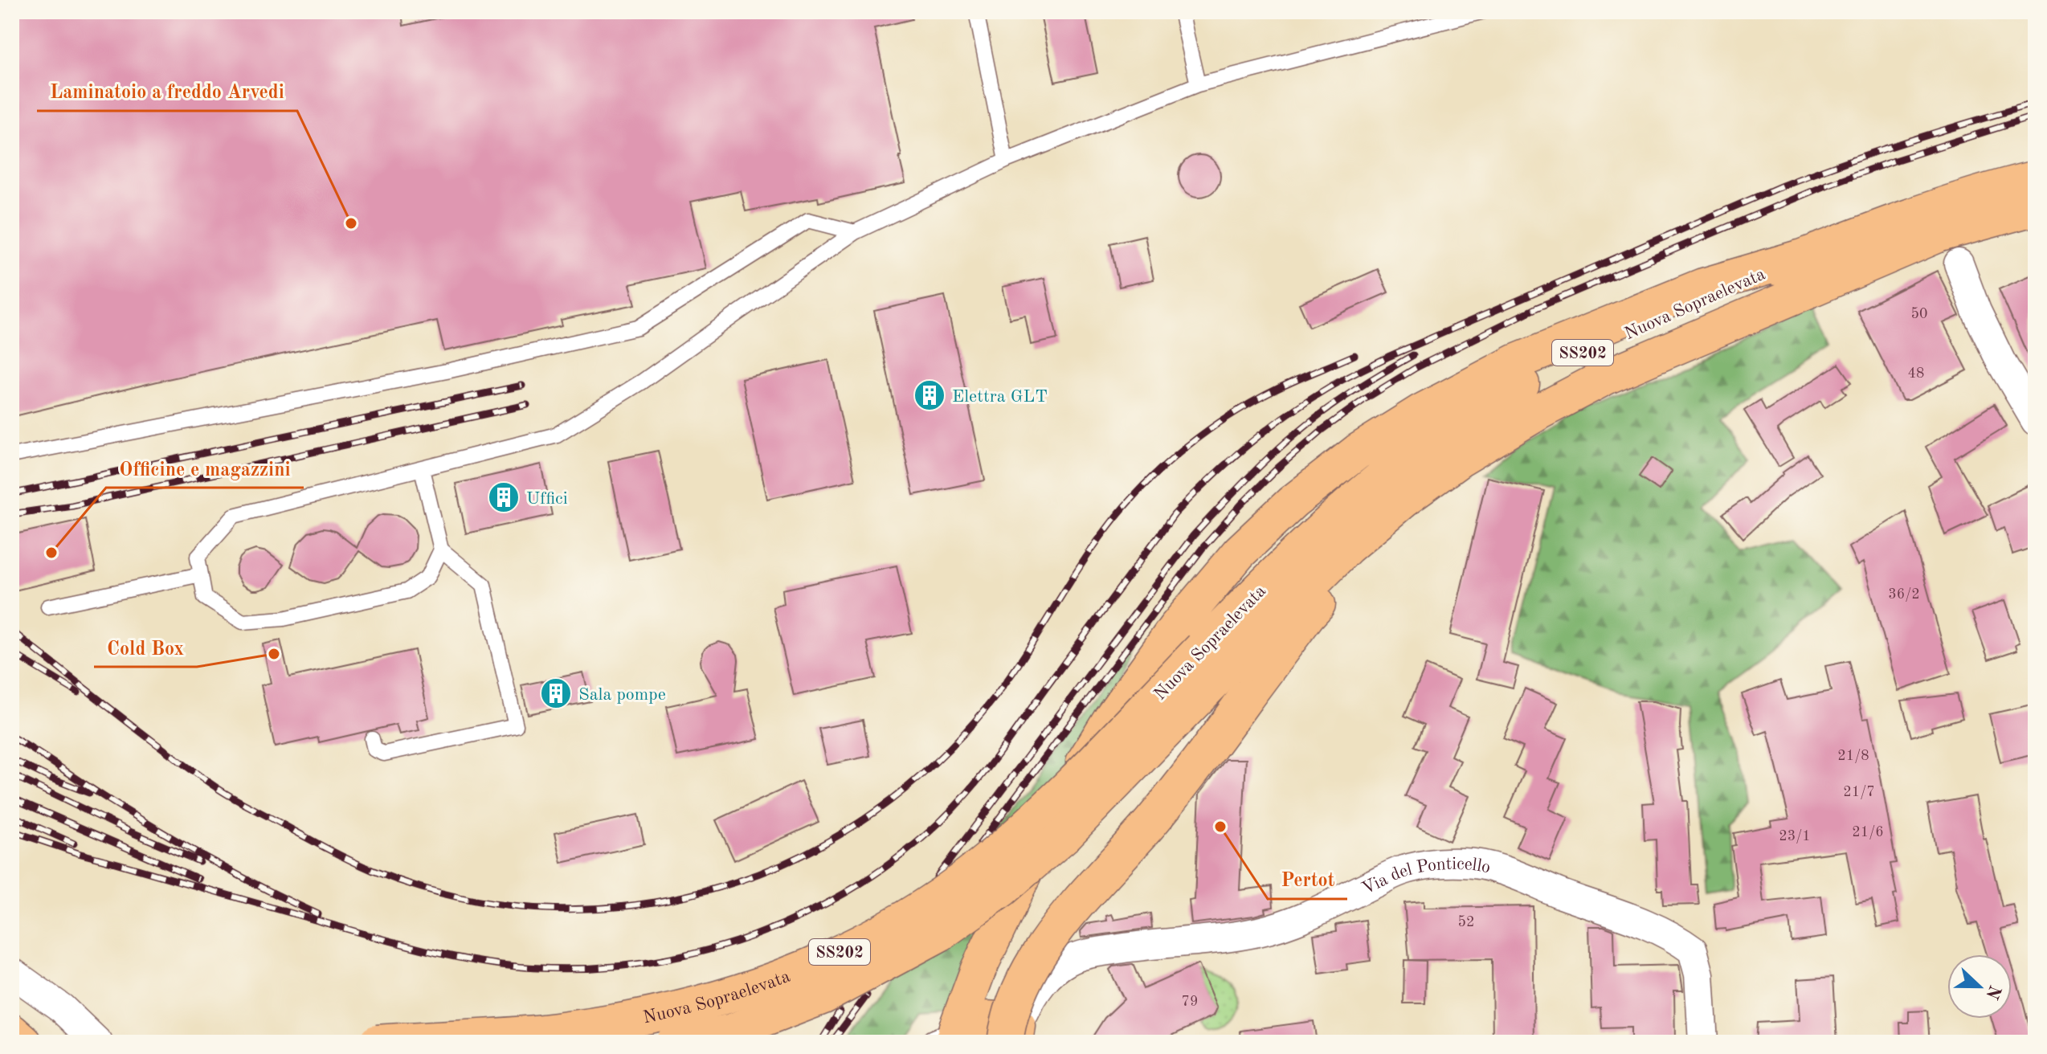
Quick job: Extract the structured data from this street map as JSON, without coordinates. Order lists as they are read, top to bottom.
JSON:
{
  "streets": {
    "main road": ["Nuova Sopraelevata", "SS202"],
    "street": ["Via del Ponticello"]
  },
  "places": {
    "other": [
      "Laminatoio a freddo Arvedi",
      "Officine e magazzini",
      "Cold Box",
      "Pertot"
    ],
    "building": ["Elettra GLT", "Uffici", "Sala pompe"]
  },
  "house_numbers": [
    "50",
    "48",
    "36/2",
    "21/8",
    "21/7",
    "21/6",
    "23/1",
    "52",
    "79"
  ],
  "north": "right"
}
